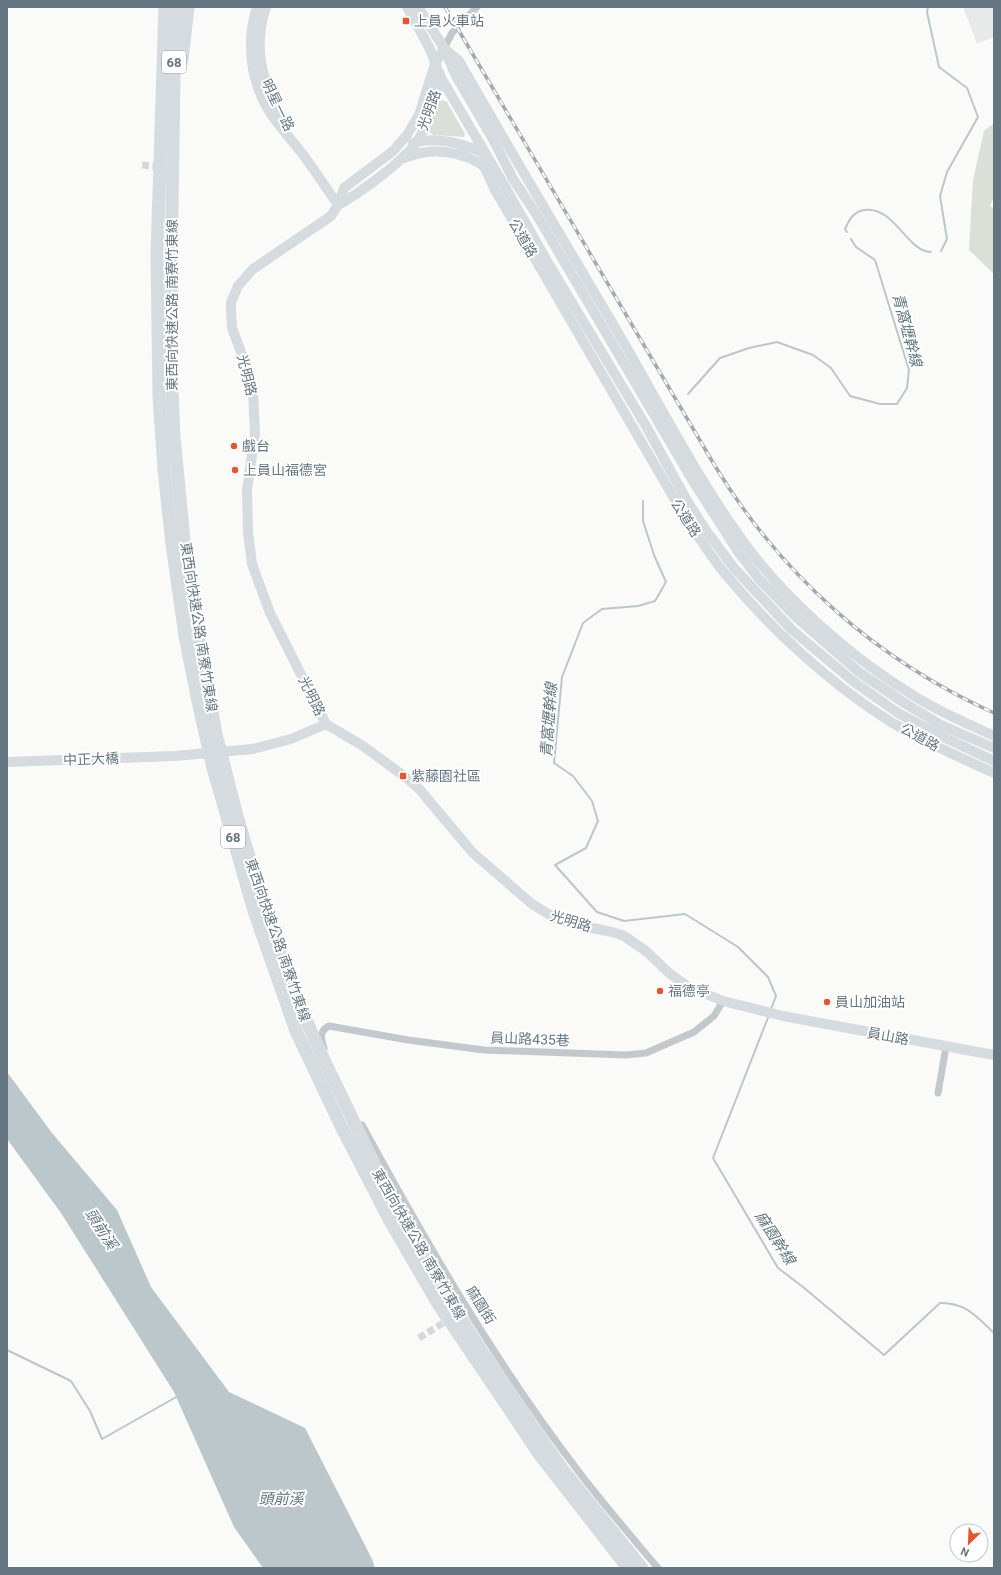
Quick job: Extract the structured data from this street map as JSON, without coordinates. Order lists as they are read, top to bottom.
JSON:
{
  "streets": {
    "highway": ["68", "東西向快速公路 南寮竹東線"],
    "street": [
      "明星一路",
      "光明路",
      "公道路",
      "中正大橋",
      "員山路",
      "員山路435巷",
      "麻園街"
    ]
  },
  "crossings": [
    ["明星一路", "光明路"],
    ["光明路", "公道路"],
    ["光明路", "中正大橋"],
    ["光明路", "員山路"],
    ["光明路", "員山路435巷"],
    ["員山路", "員山路435巷"],
    ["員山路435巷", "麻園街"]
  ],
  "water": ["青窩壢幹線", "頭前溪", "麻園幹線"],
  "places": {
    "transit": ["上員火車站", "紫藤園社區"],
    "other": [
      "戲台",
      "上員山福德宮",
      "福德亭",
      "員山加油站"
    ]
  },
  "north": "bottom left"
}
